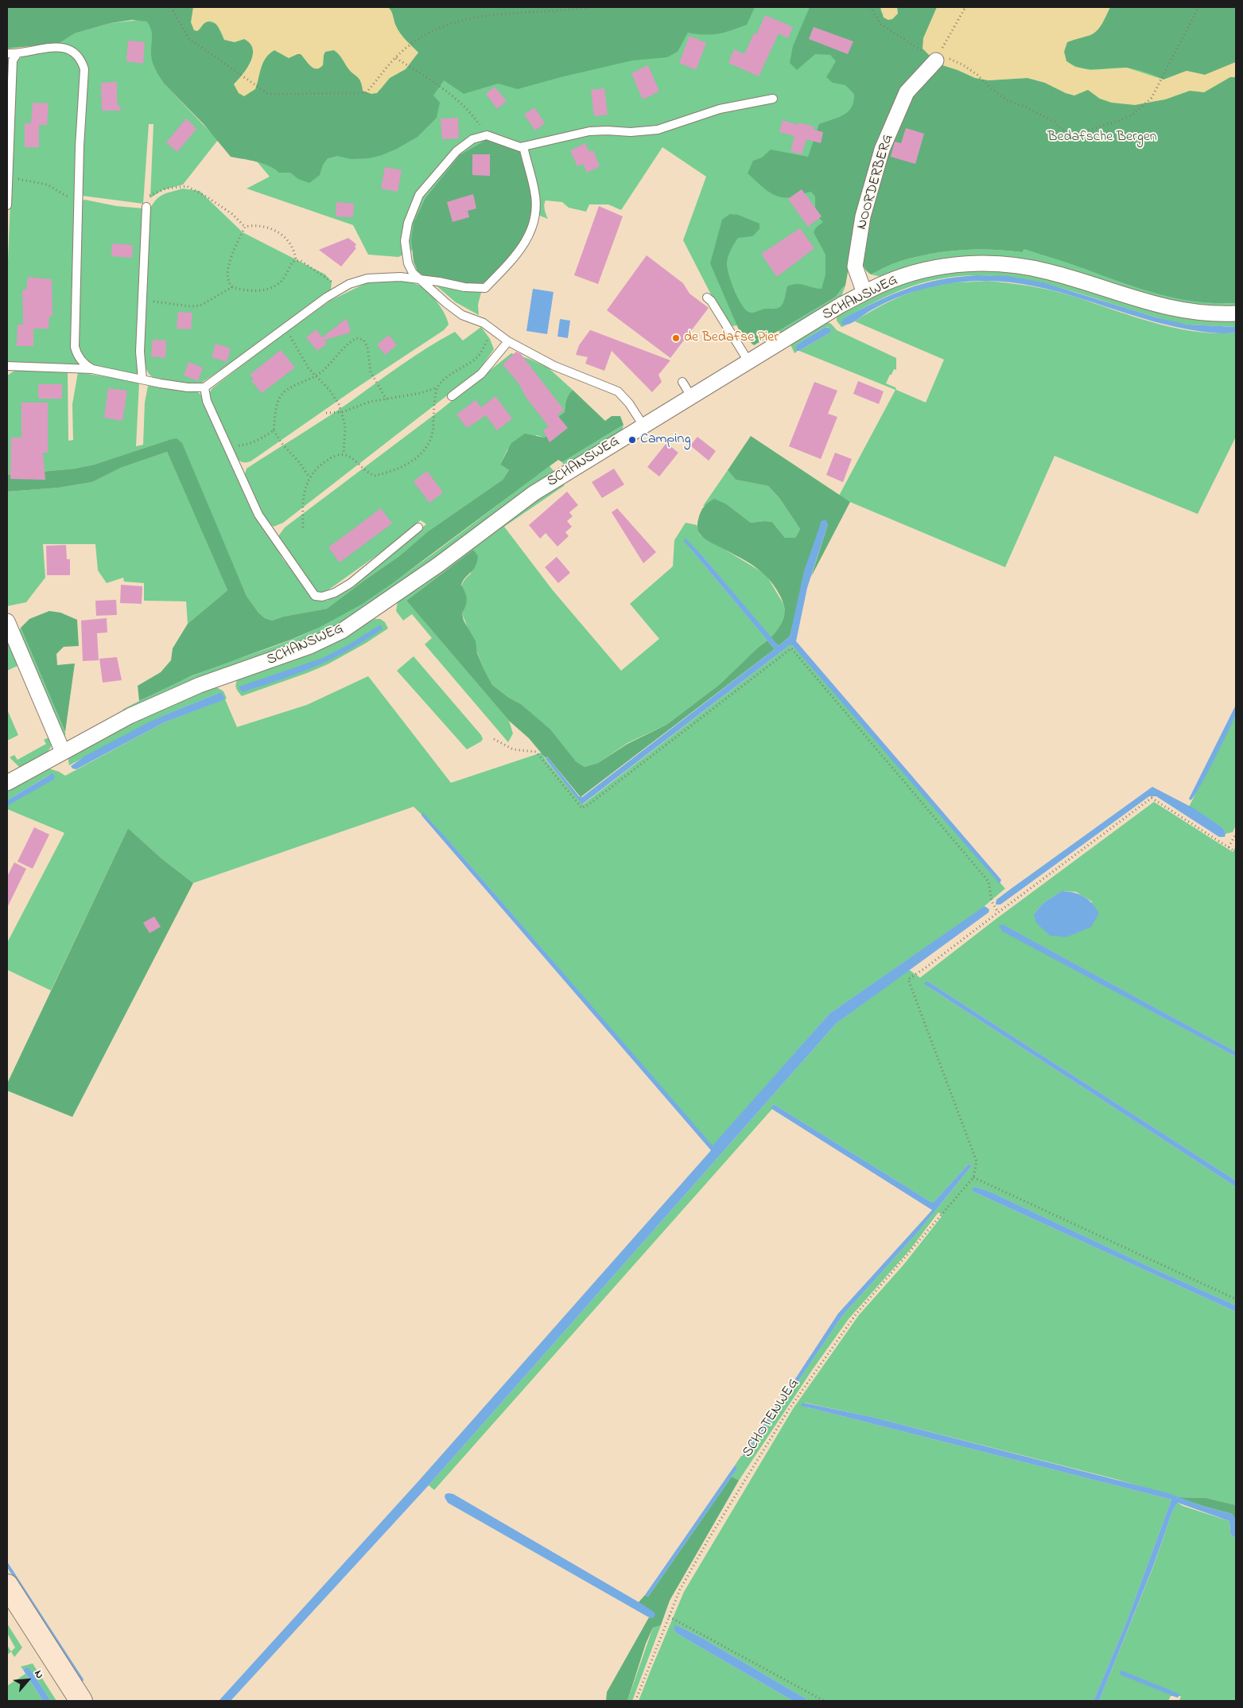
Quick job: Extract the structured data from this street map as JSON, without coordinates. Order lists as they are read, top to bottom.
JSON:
{
  "streets": {
    "street": ["NOORDERBERG", "SCHANSWEG"],
    "path": ["SCHOTENWEG"]
  },
  "crossings": [
    ["NOORDERBERG", "SCHANSWEG"]
  ],
  "parks": ["Bedafsche Bergen"],
  "places": ["de Bedafse Pier", "Camping"],
  "north": "top right"
}
